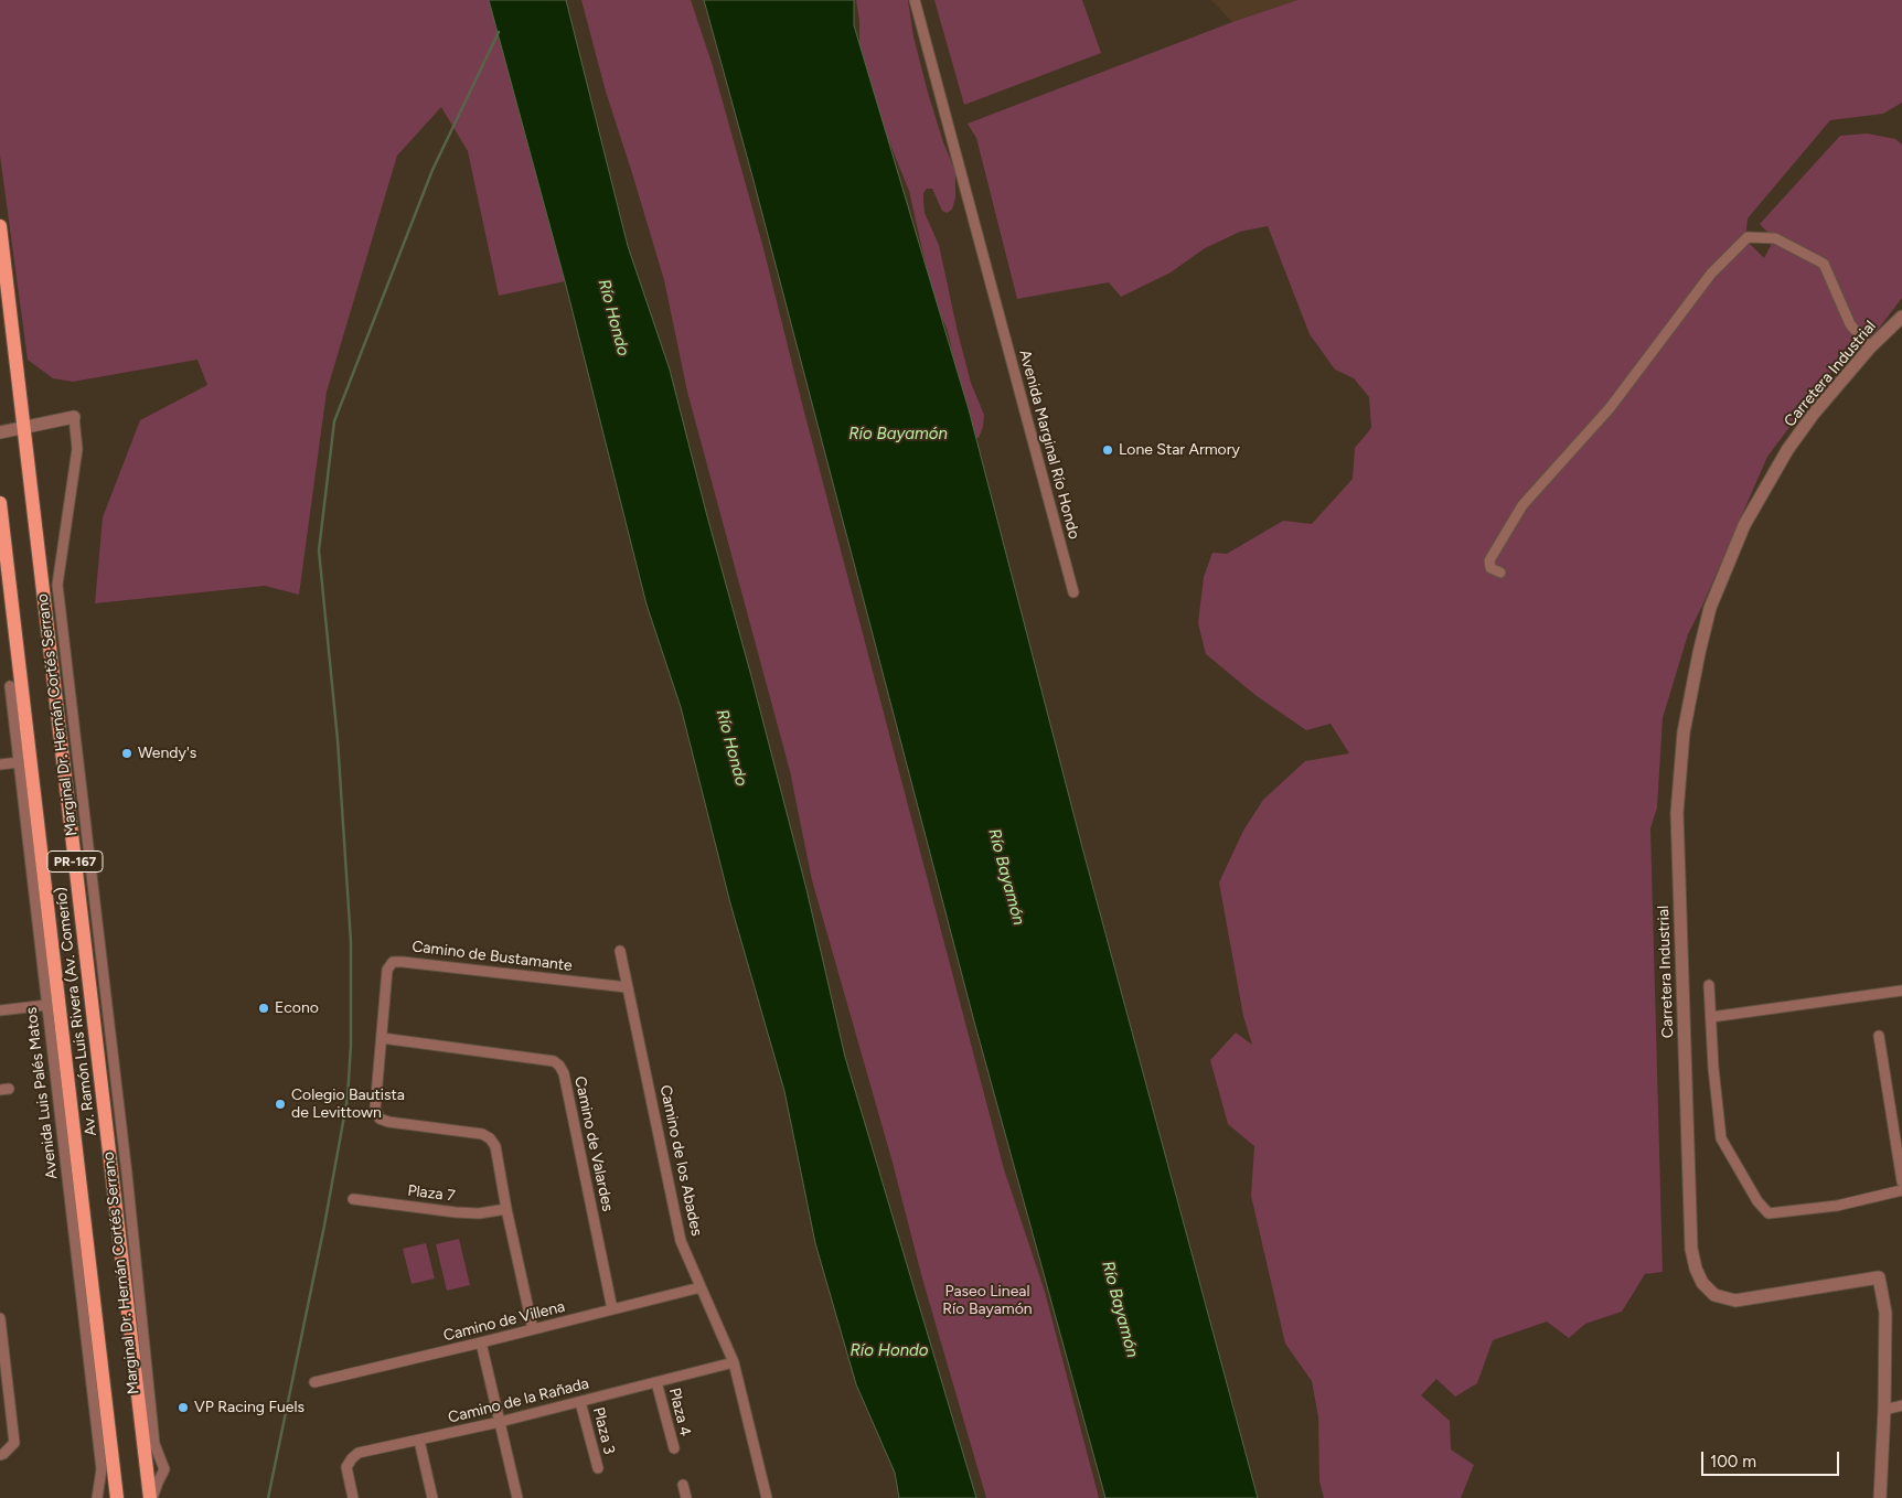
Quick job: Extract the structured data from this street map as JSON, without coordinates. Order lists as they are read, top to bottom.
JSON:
{
  "streets": {
    "main road": ["PR-167", "Av. Ramón Luis Rivera (Av. Comerío)"],
    "street": [
      "Carretera Industrial",
      "Avenida Marginal Río Hondo",
      "Marginal Dr. Hernán Cortés Serrano",
      "Camino de Bustamante",
      "Avenida Luis Palés Matos",
      "Camino de Valardes",
      "Camino de los Abades",
      "Plaza 7",
      "Camino de Villena",
      "Camino de la Rañada",
      "Plaza 4",
      "Plaza 3"
    ]
  },
  "crossings": [
    ["Marginal Dr. Hernán Cortés Serrano", "Av. Ramón Luis Rivera (Av. Comerío)"],
    ["Camino de Bustamante", "Camino de Valardes"],
    ["Camino de Bustamante", "Camino de los Abades"],
    ["Camino de Bustamante", "Plaza 7"],
    ["Camino de Bustamante", "Camino de Villena"],
    ["Camino de Valardes", "Camino de Villena"],
    ["Camino de los Abades", "Camino de Villena"],
    ["Camino de los Abades", "Camino de la Rañada"],
    ["Camino de la Rañada", "Plaza 4"],
    ["Camino de la Rañada", "Plaza 3"]
  ],
  "water": ["Río Hondo", "Río Bayamón"],
  "parks": ["Paseo Lineal Río Bayamón"],
  "places": [
    "Lone Star Armory",
    "Wendy's",
    "Econo",
    "Colegio Bautista de Levittown",
    "VP Racing Fuels"
  ],
  "scale_bar": "100 m"
}
